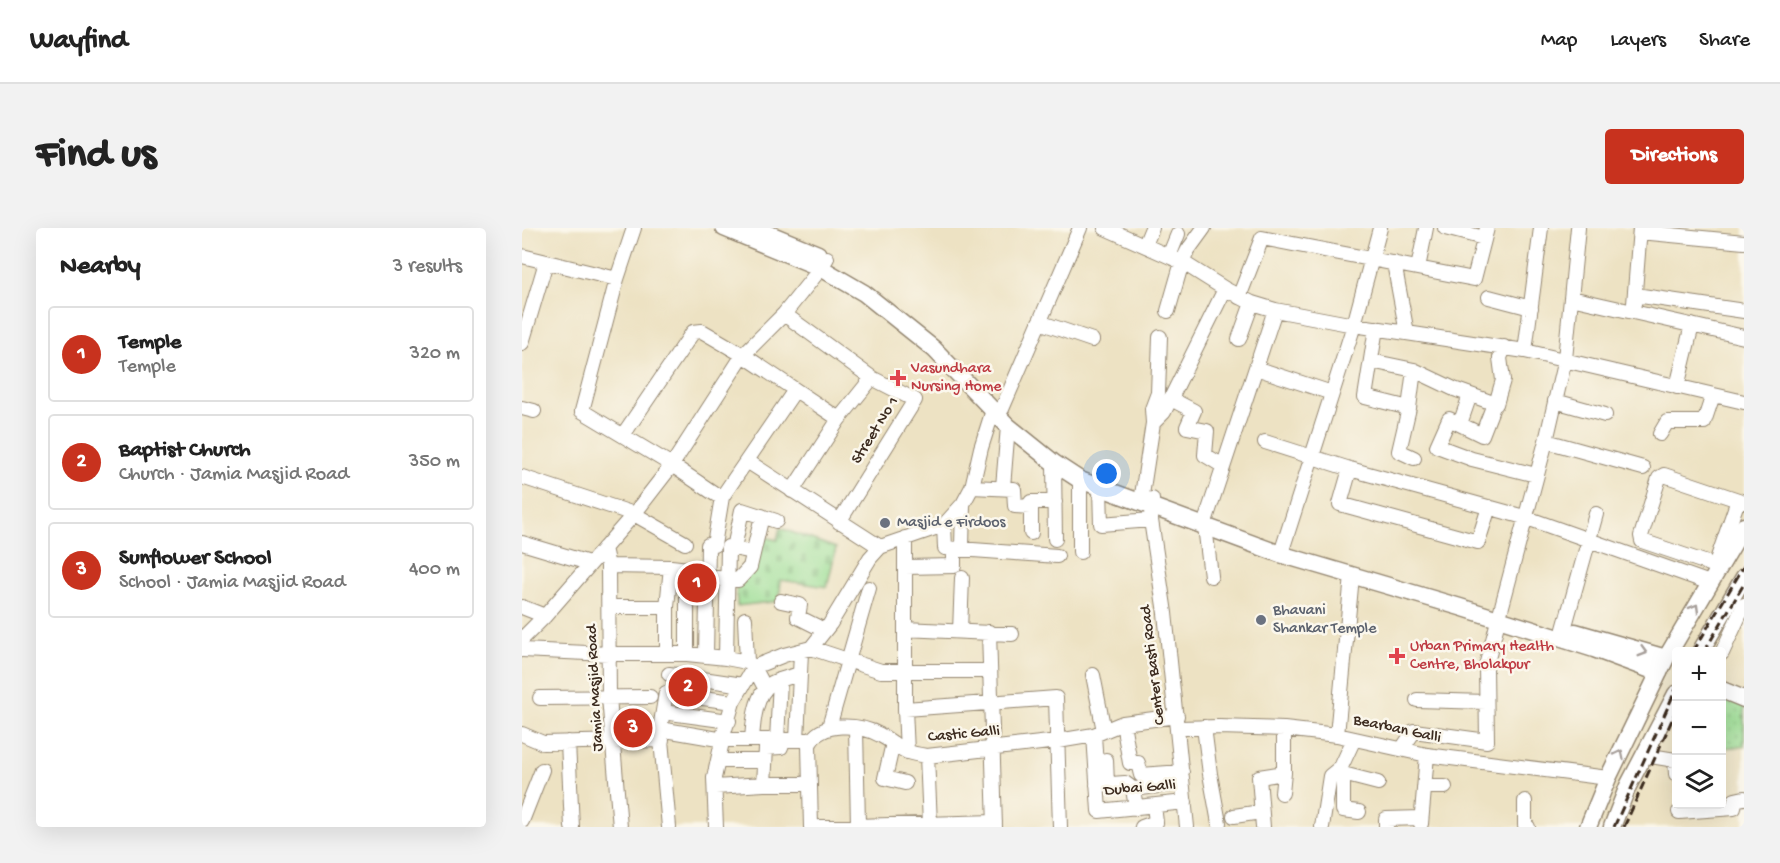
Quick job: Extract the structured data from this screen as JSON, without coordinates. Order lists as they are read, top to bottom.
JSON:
{
  "streets": {
    "street": [
      "Street No 1",
      "Center Basti Road",
      "Jamia Masjid Road",
      "Bearban Galli",
      "Castic Galli",
      "Dubai Galli"
    ]
  },
  "crossings": [
    ["Center Basti Road", "Bearban Galli"],
    ["Center Basti Road", "Castic Galli"],
    ["Center Basti Road", "Dubai Galli"],
    ["Bearban Galli", "Castic Galli"],
    ["Castic Galli", "Dubai Galli"]
  ],
  "places": {
    "health": ["Vasundhara Nursing Home", "Urban Primary Health Centre, Bholakpur"],
    "other": ["Masjid e Firdoos", "Bhavani Shankar Temple"]
  },
  "page": {
    "header": "Wayfind",
    "nav": ["Map", "Layers", "Share"],
    "buttons": "Directions",
    "title": "Find us",
    "heading": ["Nearby", "3 results"],
    "list": [
      {
        "mark": "1",
        "name": "Temple",
        "note": "Temple",
        "value": "320 m"
      },
      {
        "mark": "2",
        "name": "Baptist Church",
        "note": "Church · Jamia Masjid Road",
        "value": "350 m"
      },
      {
        "mark": "3",
        "name": "Sunflower School",
        "note": "School · Jamia Masjid Road",
        "value": "400 m"
      }
    ],
    "pins": ["1", "2", "3"],
    "map_buttons": ["+", "−"]
  }
}
